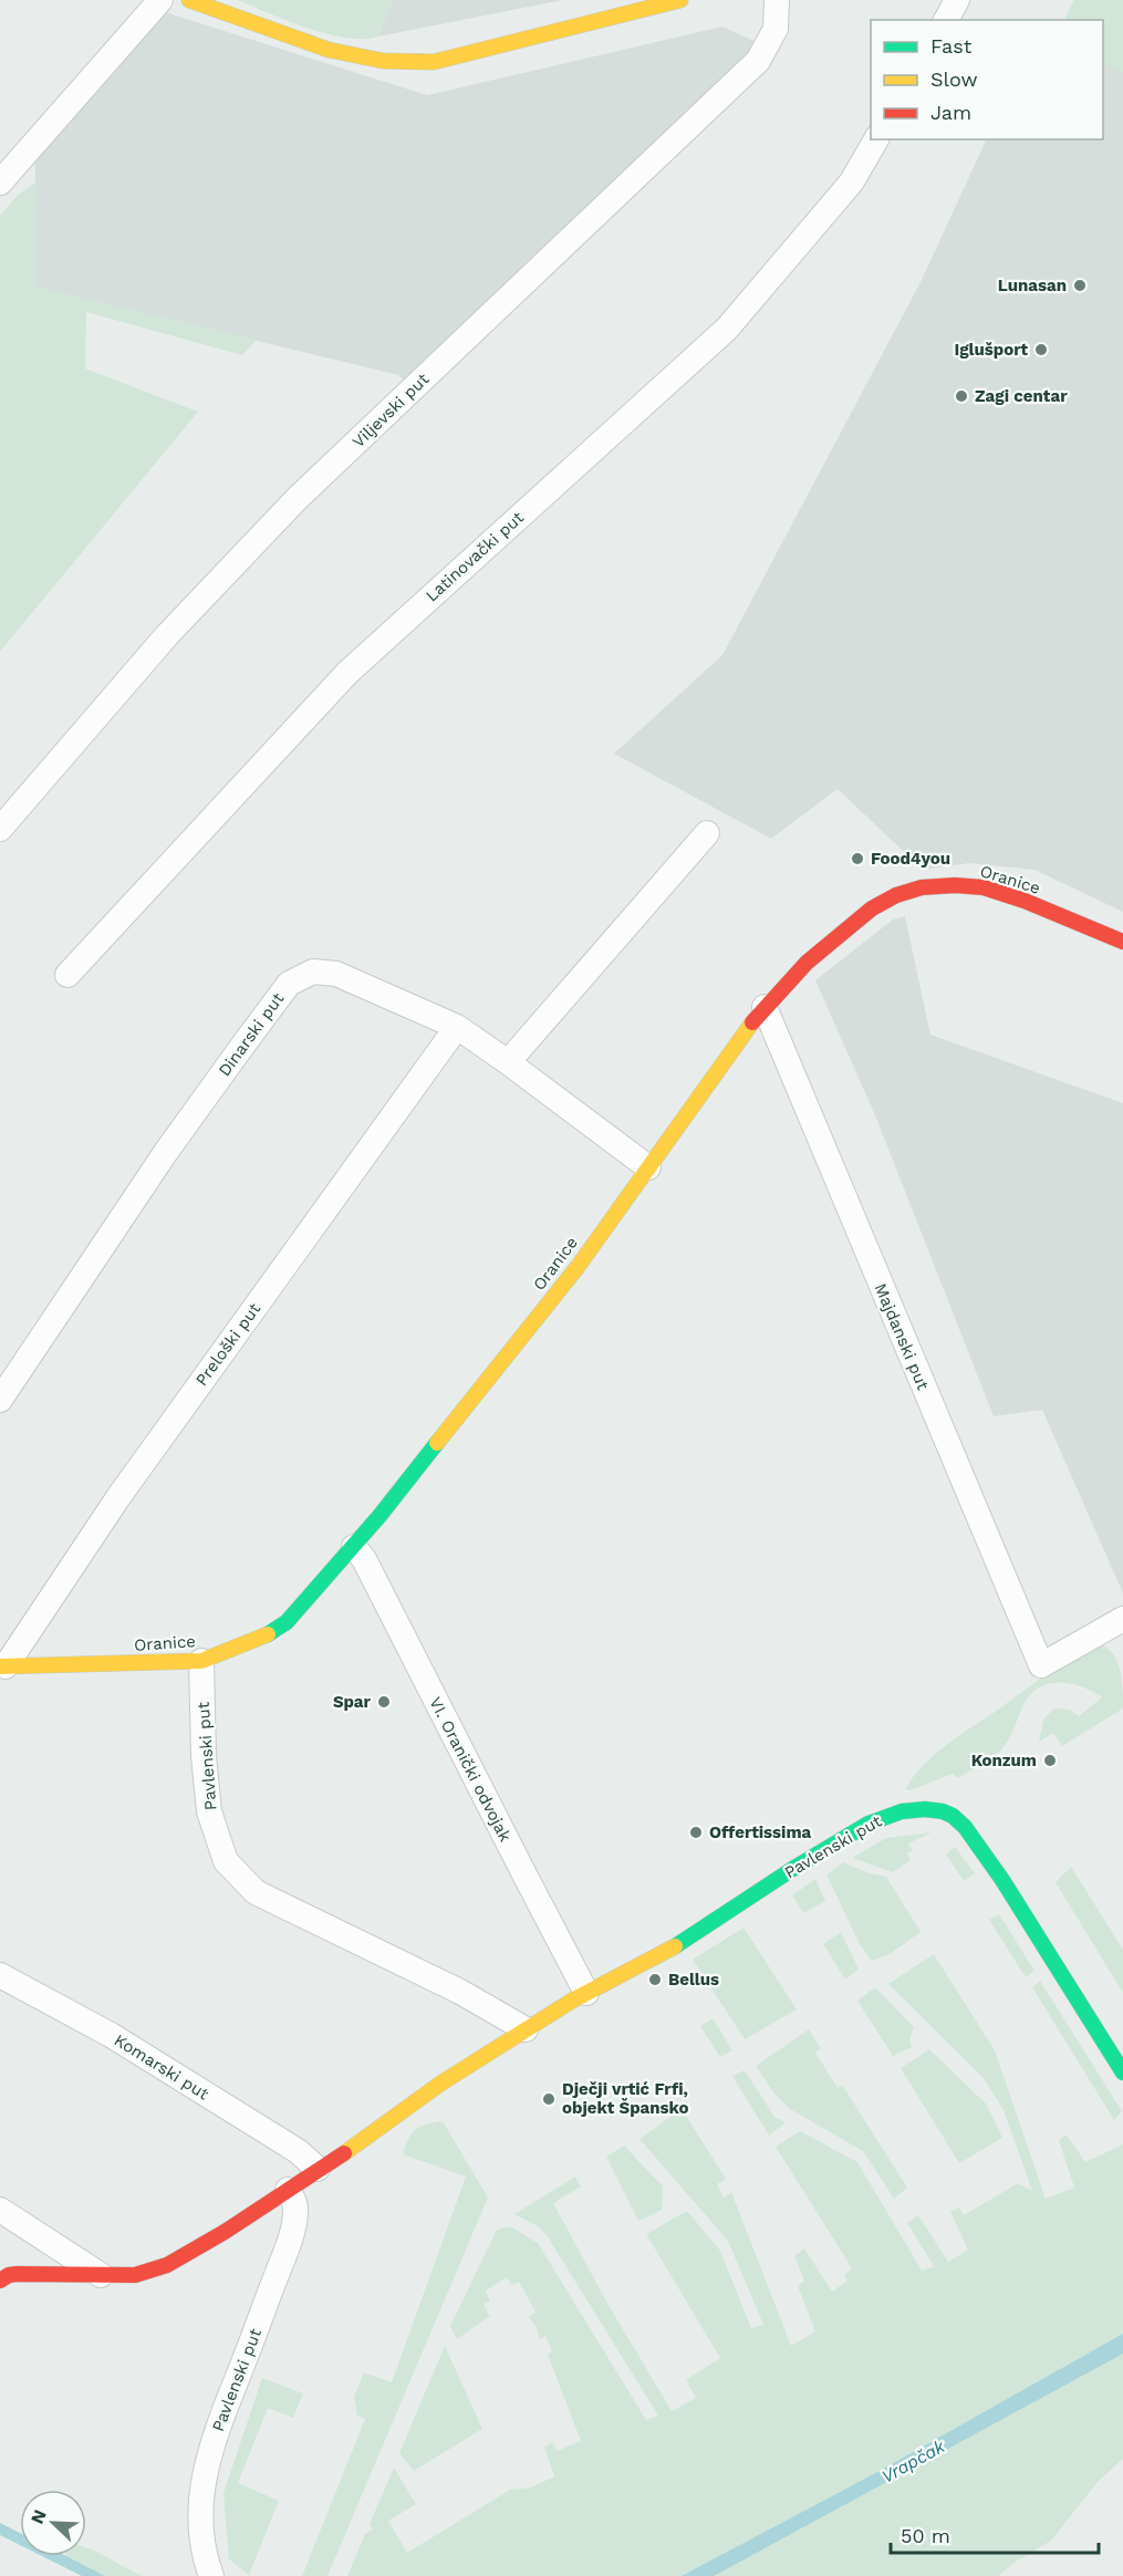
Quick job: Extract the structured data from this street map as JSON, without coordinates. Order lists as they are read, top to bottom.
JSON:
{
  "streets": {
    "street": [
      "Viljevski put",
      "Latinovački put",
      "Oranice",
      "Dinarski put",
      "Majdanski put",
      "Preloški put",
      "Pavlenski put",
      "VI. Oranički odvojak",
      "Komarski put"
    ]
  },
  "crossings": [
    ["Oranice", "Dinarski put"],
    ["Oranice", "Majdanski put"],
    ["Oranice", "Preloški put"],
    ["Oranice", "Pavlenski put"],
    ["Oranice", "VI. Oranički odvojak"],
    ["Dinarski put", "Preloški put"],
    ["Pavlenski put", "VI. Oranički odvojak"],
    ["Pavlenski put", "Komarski put"]
  ],
  "water": ["Vrapčak"],
  "places": [
    "Lunasan",
    "Iglušport",
    "Zagi centar",
    "Food4you",
    "Spar",
    "Konzum",
    "Offertissima",
    "Bellus",
    "Dječji vrtić Frfi, objekt Špansko"
  ],
  "legend": ["Fast", "Slow", "Jam"],
  "scale_bar": "50 m",
  "north": "top left"
}
